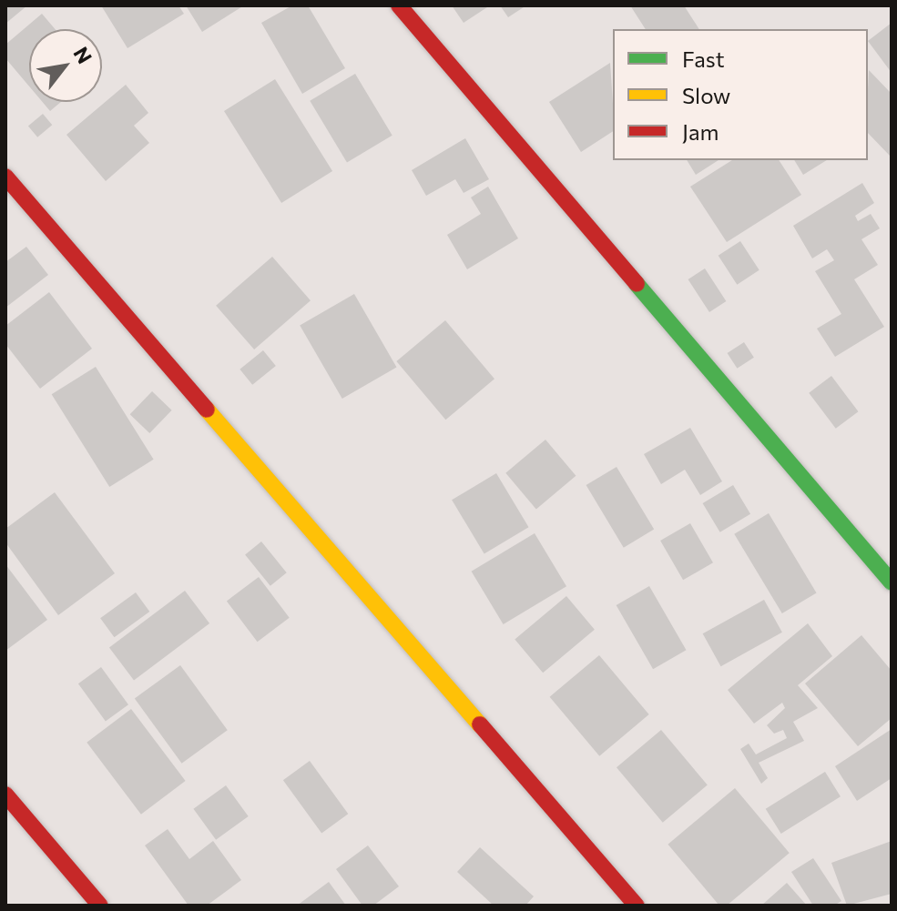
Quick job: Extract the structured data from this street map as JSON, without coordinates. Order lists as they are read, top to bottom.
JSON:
{
  "legend": ["Fast", "Slow", "Jam"],
  "north": "top right"
}
